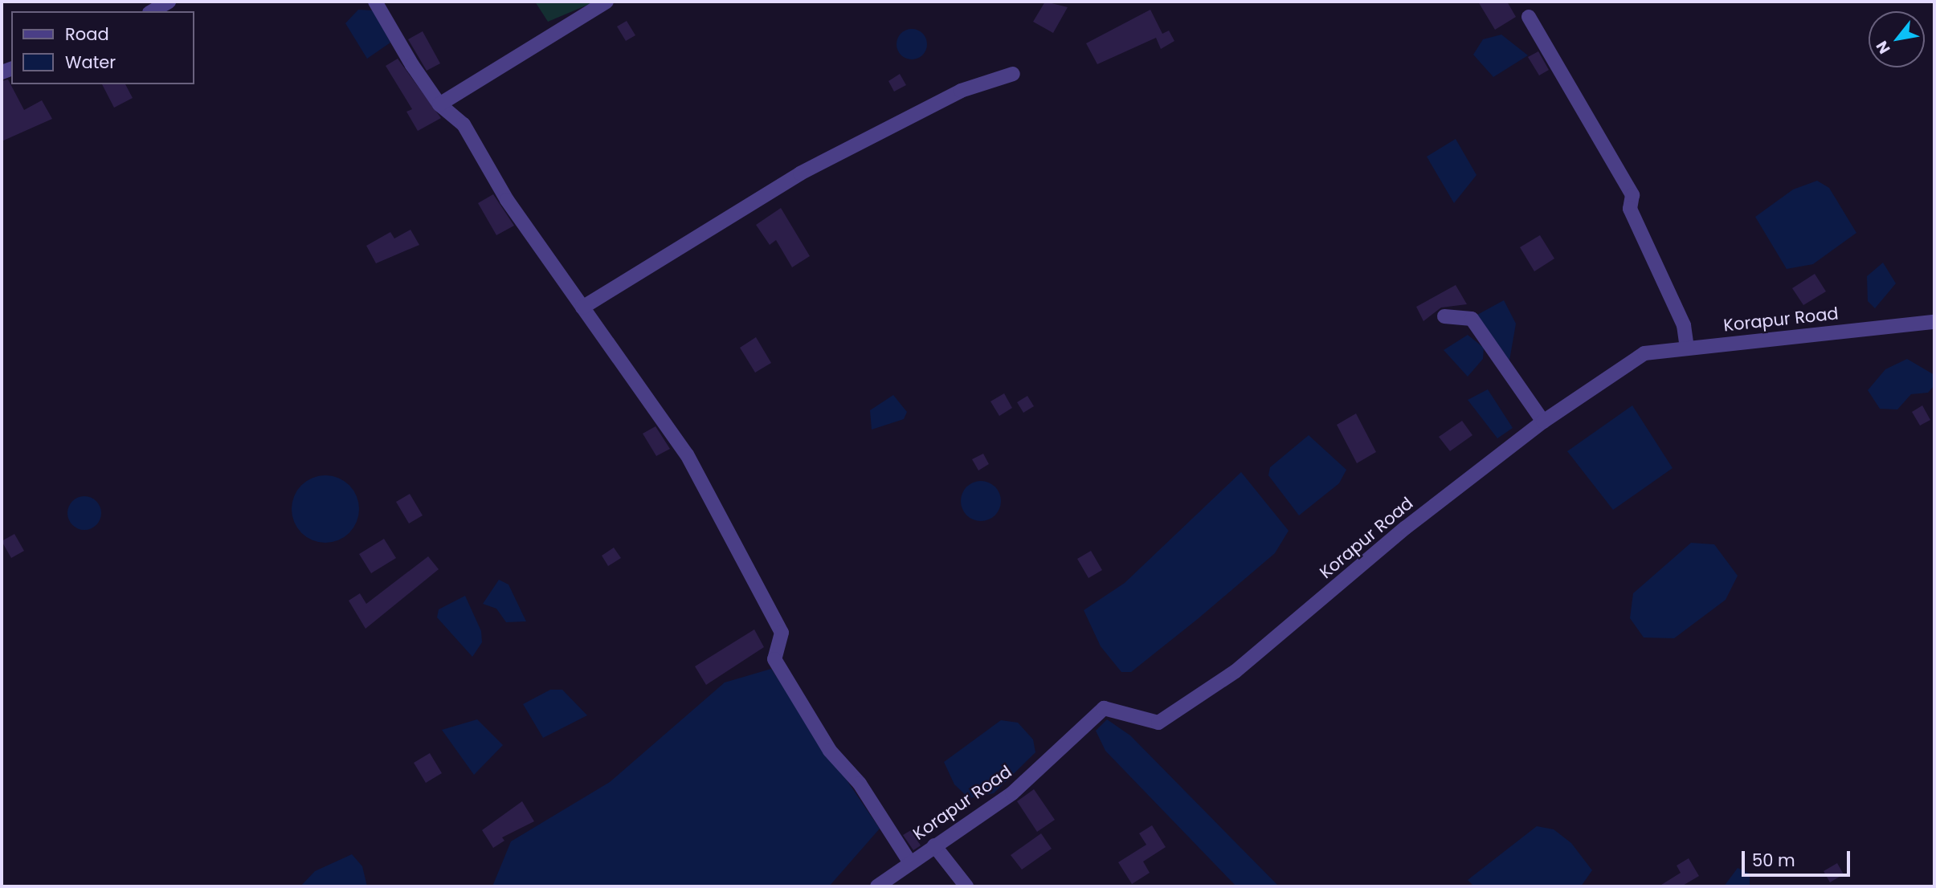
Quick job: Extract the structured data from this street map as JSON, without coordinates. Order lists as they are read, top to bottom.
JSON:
{
  "streets": {
    "street": ["Korapur Road"]
  },
  "legend": ["Road", "Water"],
  "scale_bar": "50 m",
  "north": "bottom left"
}
